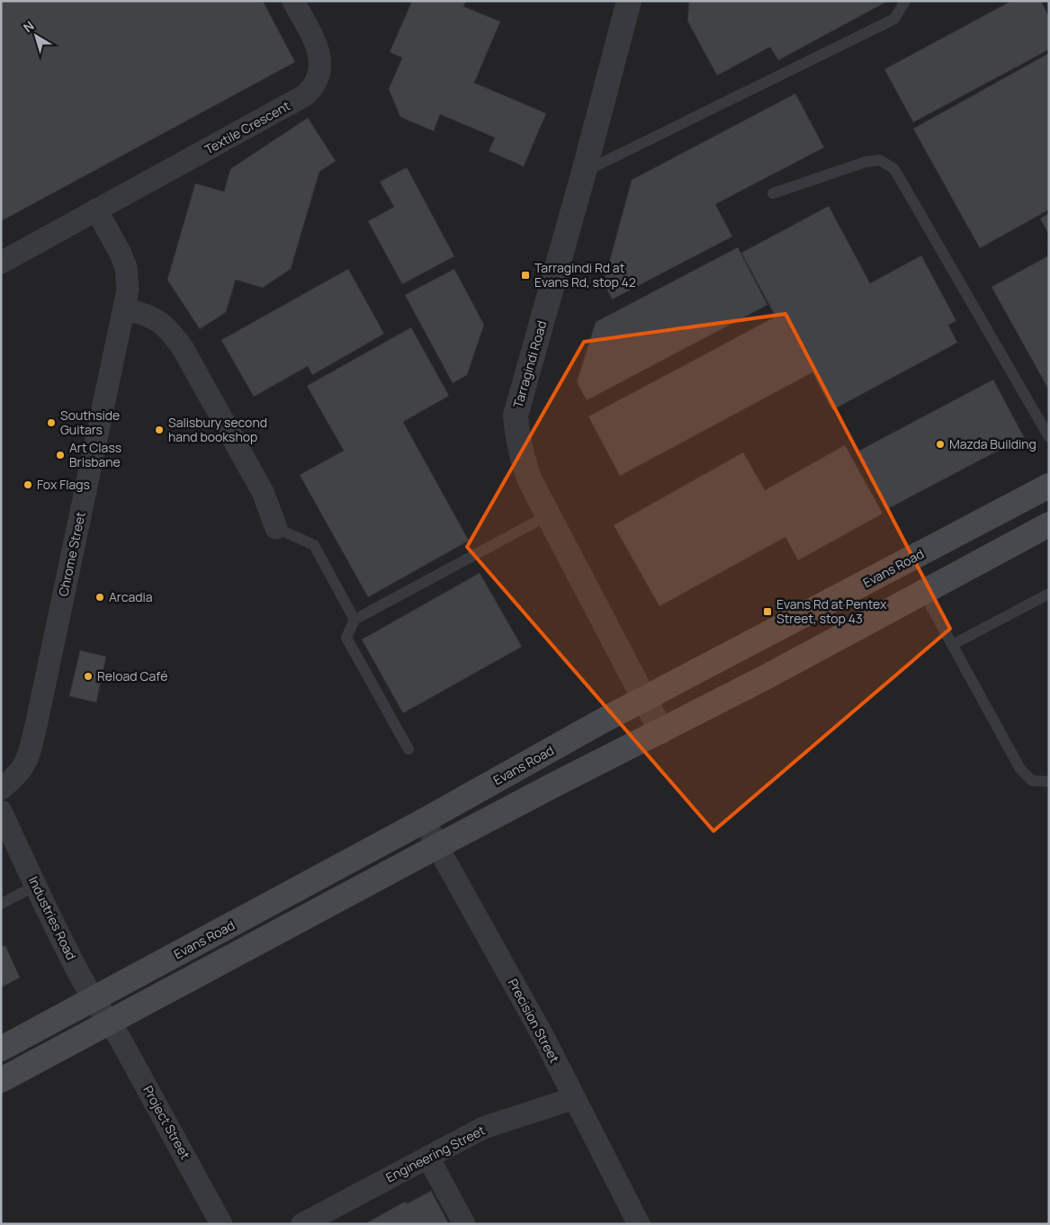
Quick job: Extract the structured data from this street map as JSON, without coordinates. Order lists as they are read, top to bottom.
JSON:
{
  "streets": {
    "main road": ["Evans Road"],
    "street": [
      "Textile Crescent",
      "Tarragindi Road",
      "Chrome Street",
      "Industries Road",
      "Precision Street",
      "Project Street",
      "Engineering Street"
    ]
  },
  "crossings": [
    ["Textile Crescent", "Chrome Street"],
    ["Tarragindi Road", "Evans Road"],
    ["Evans Road", "Industries Road"],
    ["Evans Road", "Precision Street"],
    ["Industries Road", "Project Street"],
    ["Precision Street", "Engineering Street"]
  ],
  "places": {
    "transit": ["Tarragindi Rd at Evans Rd, stop 42", "Evans Rd at Pentex Street, stop 43"],
    "other": [
      "Southside Guitars",
      "Salisbury second hand bookshop",
      "Mazda Building",
      "Art Class Brisbane",
      "Fox Flags",
      "Arcadia",
      "Reload Café"
    ]
  },
  "north": "top left"
}
